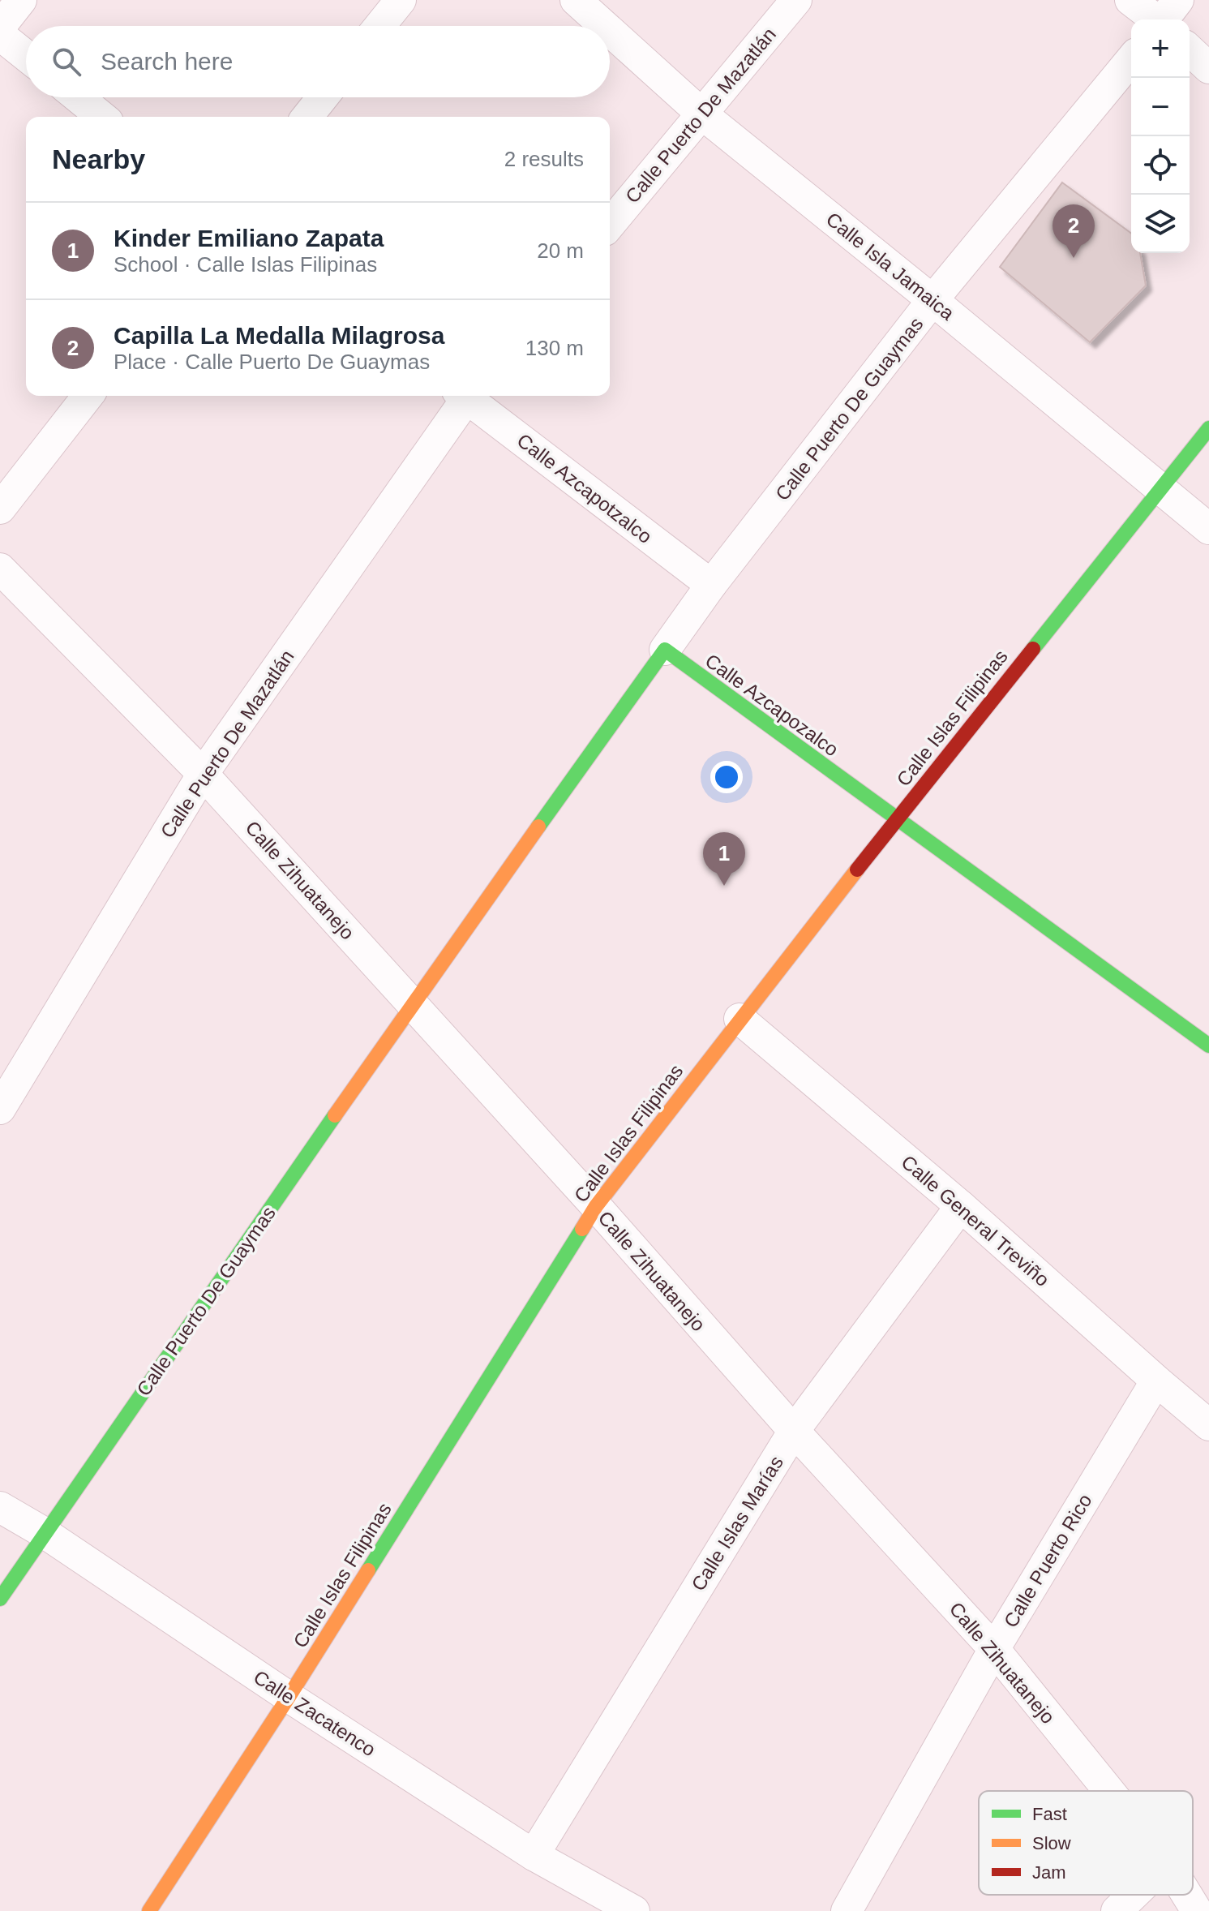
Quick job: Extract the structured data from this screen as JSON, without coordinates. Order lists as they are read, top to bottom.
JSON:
{
  "streets": {
    "street": [
      "Calle Puerto De Mazatlán",
      "Calle Isla Jamaica",
      "Calle Puerto De Guaymas",
      "Calle Azcapotzalco",
      "Calle Azcapozalco",
      "Calle Islas Filipinas",
      "Calle Zihuatanejo",
      "Calle General Treviño",
      "Calle Islas Marías",
      "Calle Puerto Rico",
      "Calle Zacatenco"
    ]
  },
  "crossings": [
    ["Calle Puerto De Mazatlán", "Calle Isla Jamaica"],
    ["Calle Puerto De Mazatlán", "Calle Zihuatanejo"],
    ["Calle Isla Jamaica", "Calle Puerto De Guaymas"],
    ["Calle Isla Jamaica", "Calle Islas Filipinas"],
    ["Calle Puerto De Guaymas", "Calle Azcapotzalco"],
    ["Calle Puerto De Guaymas", "Calle Azcapozalco"],
    ["Calle Puerto De Guaymas", "Calle Zihuatanejo"],
    ["Calle Puerto De Guaymas", "Calle Zacatenco"],
    ["Calle Azcapozalco", "Calle Islas Filipinas"],
    ["Calle Islas Filipinas", "Calle Zihuatanejo"],
    ["Calle Islas Filipinas", "Calle General Treviño"],
    ["Calle Islas Filipinas", "Calle Zacatenco"],
    ["Calle Zihuatanejo", "Calle Islas Marías"],
    ["Calle Zihuatanejo", "Calle Puerto Rico"],
    ["Calle General Treviño", "Calle Islas Marías"],
    ["Calle General Treviño", "Calle Puerto Rico"],
    ["Calle Islas Marías", "Calle Zacatenco"]
  ],
  "legend": ["Fast", "Slow", "Jam"],
  "page": {
    "map_buttons": ["+", "−"],
    "search": "Search here",
    "heading": ["Nearby", "2 results"],
    "list": [
      {
        "mark": "1",
        "name": "Kinder Emiliano Zapata",
        "note": "School · Calle Islas Filipinas",
        "value": "20 m"
      },
      {
        "mark": "2",
        "name": "Capilla La Medalla Milagrosa",
        "note": "Place · Calle Puerto De Guaymas",
        "value": "130 m"
      }
    ],
    "pins": ["2", "1"]
  }
}
